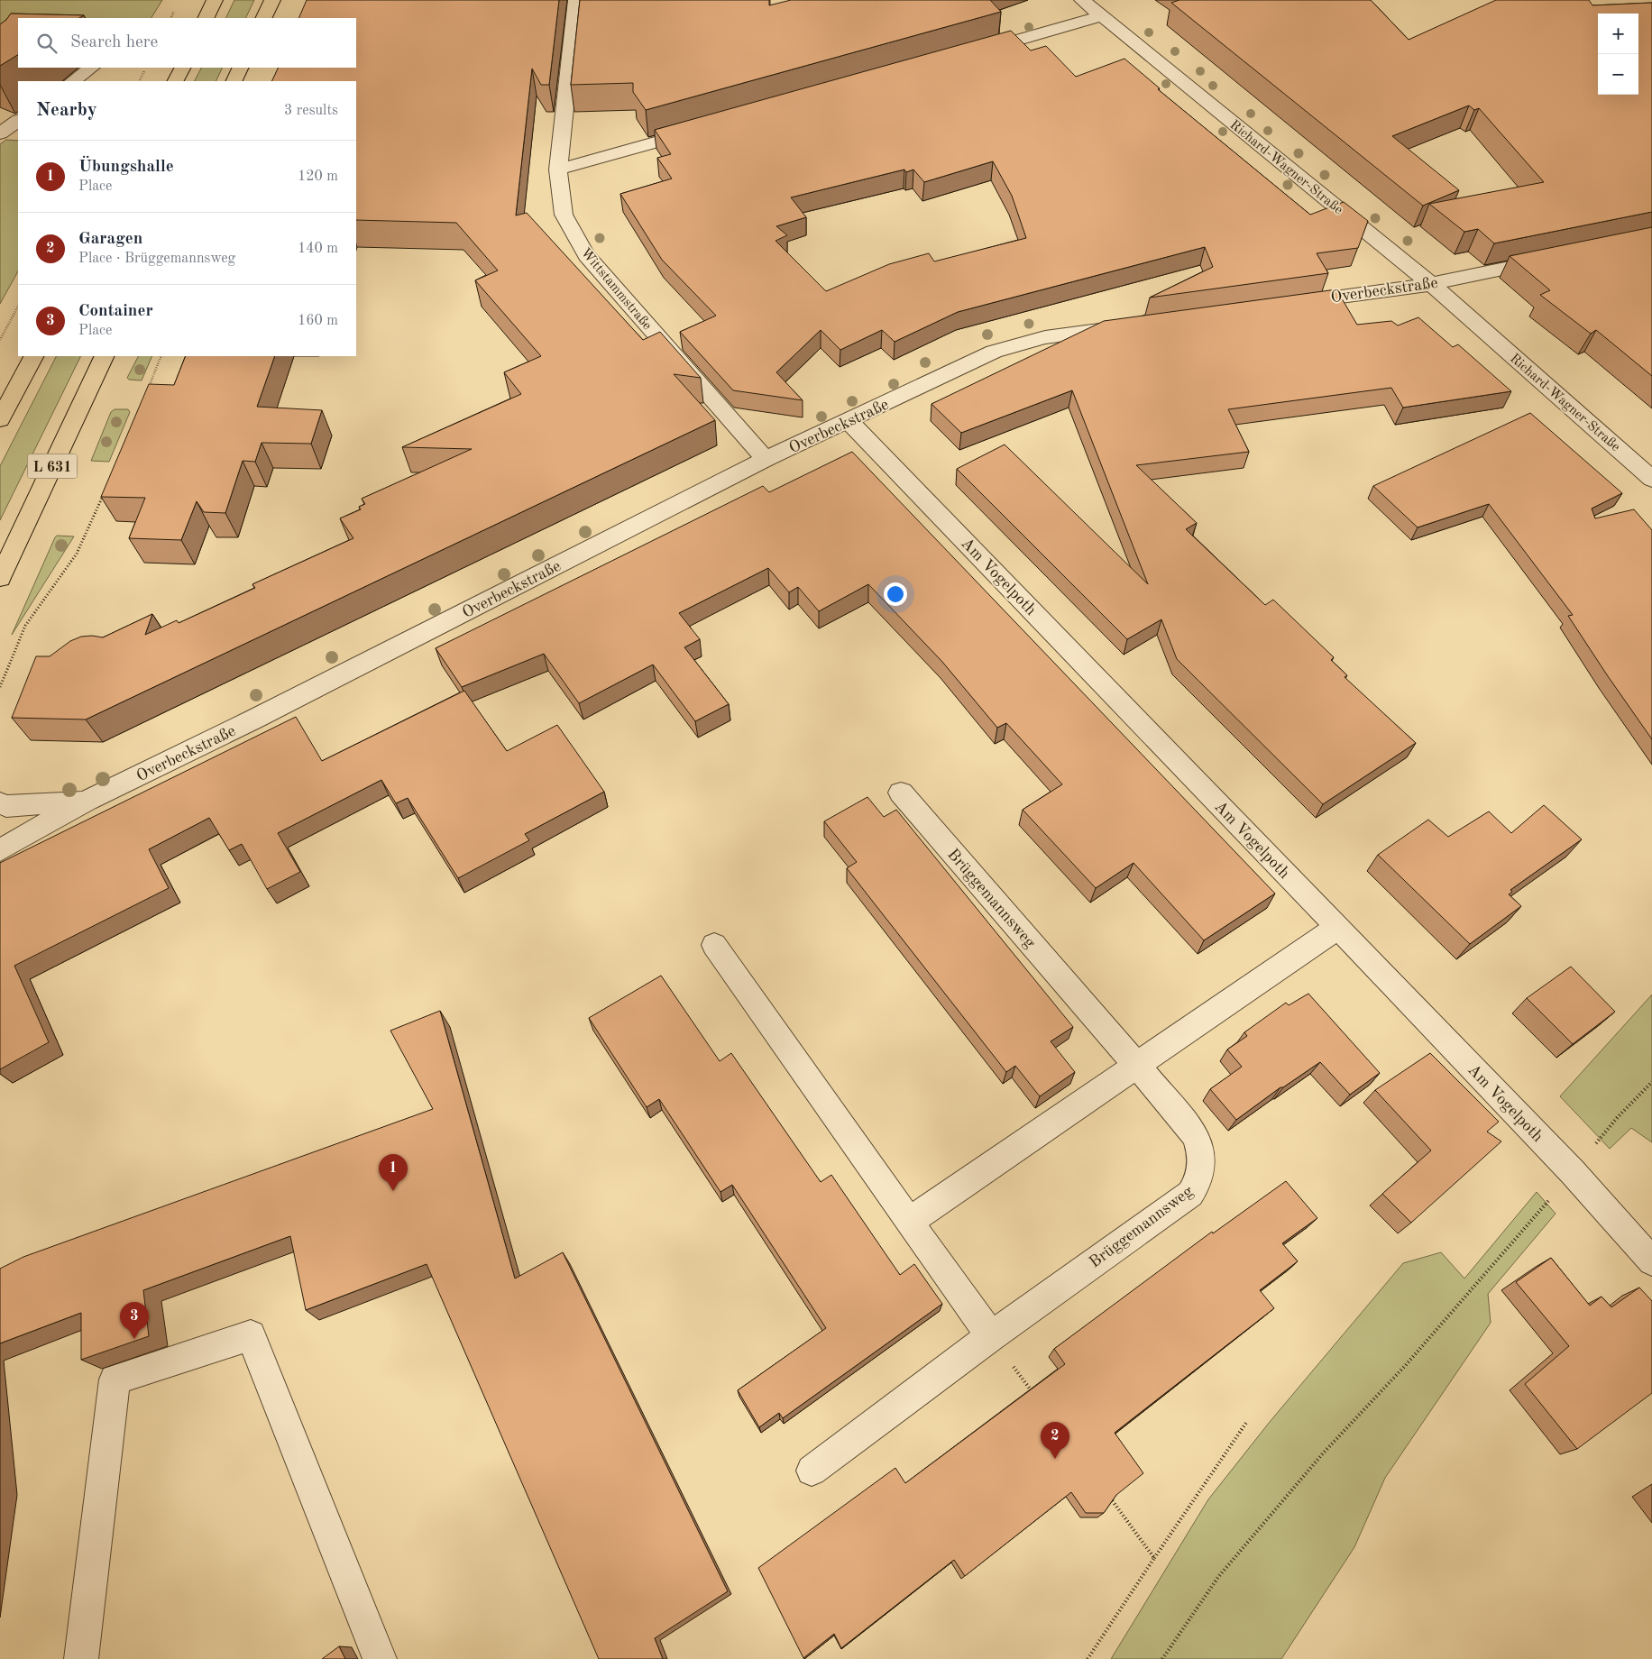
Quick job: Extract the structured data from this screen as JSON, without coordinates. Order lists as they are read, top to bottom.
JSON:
{
  "streets": {
    "main road": ["L 631"],
    "street": [
      "Richard-Wagner-Straße",
      "Wittstammstraße",
      "Overbeckstraße",
      "Am Vogelpoth",
      "Brüggemannsweg"
    ]
  },
  "crossings": [
    ["Richard-Wagner-Straße", "Overbeckstraße"],
    ["Wittstammstraße", "Overbeckstraße"],
    ["Overbeckstraße", "Am Vogelpoth"]
  ],
  "page": {
    "map_buttons": ["+", "−"],
    "search": "Search here",
    "heading": ["Nearby", "3 results"],
    "list": [
      {
        "mark": "1",
        "name": "Übungshalle",
        "note": "Place",
        "value": "120 m"
      },
      {
        "mark": "2",
        "name": "Garagen",
        "note": "Place · Brüggemannsweg",
        "value": "140 m"
      },
      {
        "mark": "3",
        "name": "Container",
        "note": "Place",
        "value": "160 m"
      }
    ],
    "pins": ["1", "3", "2"]
  }
}
